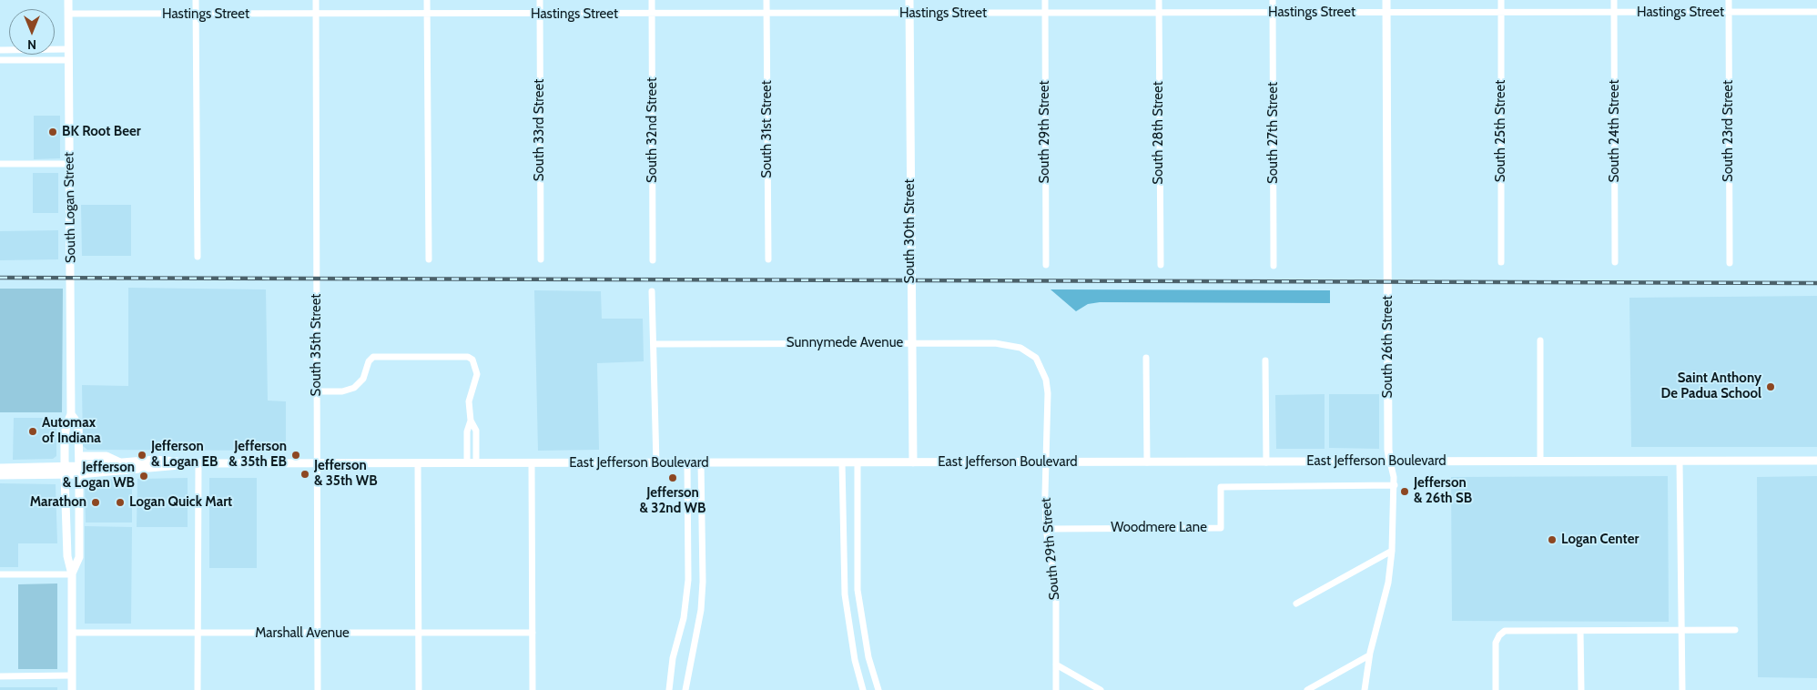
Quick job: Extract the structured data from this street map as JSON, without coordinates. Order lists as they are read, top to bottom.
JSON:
{
  "streets": {
    "street": [
      "Hastings Street",
      "South 31st Street",
      "South 33rd Street",
      "South 32nd Street",
      "South 25th Street",
      "South 24th Street",
      "South 23rd Street",
      "South 29th Street",
      "South 28th Street",
      "South 27th Street",
      "South Logan Street",
      "South 30th Street",
      "Sunnymede Avenue",
      "South 35th Street",
      "South 26th Street",
      "East Jefferson Boulevard",
      "Woodmere Lane",
      "Marshall Avenue"
    ]
  },
  "crossings": [
    ["Hastings Street", "South 31st Street"],
    ["Hastings Street", "South 33rd Street"],
    ["Hastings Street", "South 32nd Street"],
    ["Hastings Street", "South 25th Street"],
    ["Hastings Street", "South 24th Street"],
    ["Hastings Street", "South 23rd Street"],
    ["Hastings Street", "South 29th Street"],
    ["Hastings Street", "South 28th Street"],
    ["Hastings Street", "South 27th Street"],
    ["Hastings Street", "South Logan Street"],
    ["Hastings Street", "South 30th Street"],
    ["Hastings Street", "South 35th Street"],
    ["Hastings Street", "South 26th Street"],
    ["South 29th Street", "Sunnymede Avenue"],
    ["South 29th Street", "East Jefferson Boulevard"],
    ["South 29th Street", "Woodmere Lane"],
    ["South Logan Street", "East Jefferson Boulevard"],
    ["South 30th Street", "Sunnymede Avenue"],
    ["South 30th Street", "East Jefferson Boulevard"],
    ["South 35th Street", "East Jefferson Boulevard"],
    ["South 35th Street", "Marshall Avenue"],
    ["South 26th Street", "East Jefferson Boulevard"],
    ["South 26th Street", "Woodmere Lane"]
  ],
  "places": [
    "BK Root Beer",
    "Saint Anthony De Padua School",
    "Automax of Indiana",
    "Jefferson & Logan EB",
    "Jefferson & 35th EB",
    "Jefferson & 35th WB",
    "Jefferson & Logan WB",
    "Jefferson & 32nd WB",
    "Jefferson & 26th SB",
    "Marathon",
    "Logan Quick Mart",
    "Logan Center"
  ],
  "north": "bottom"
}
